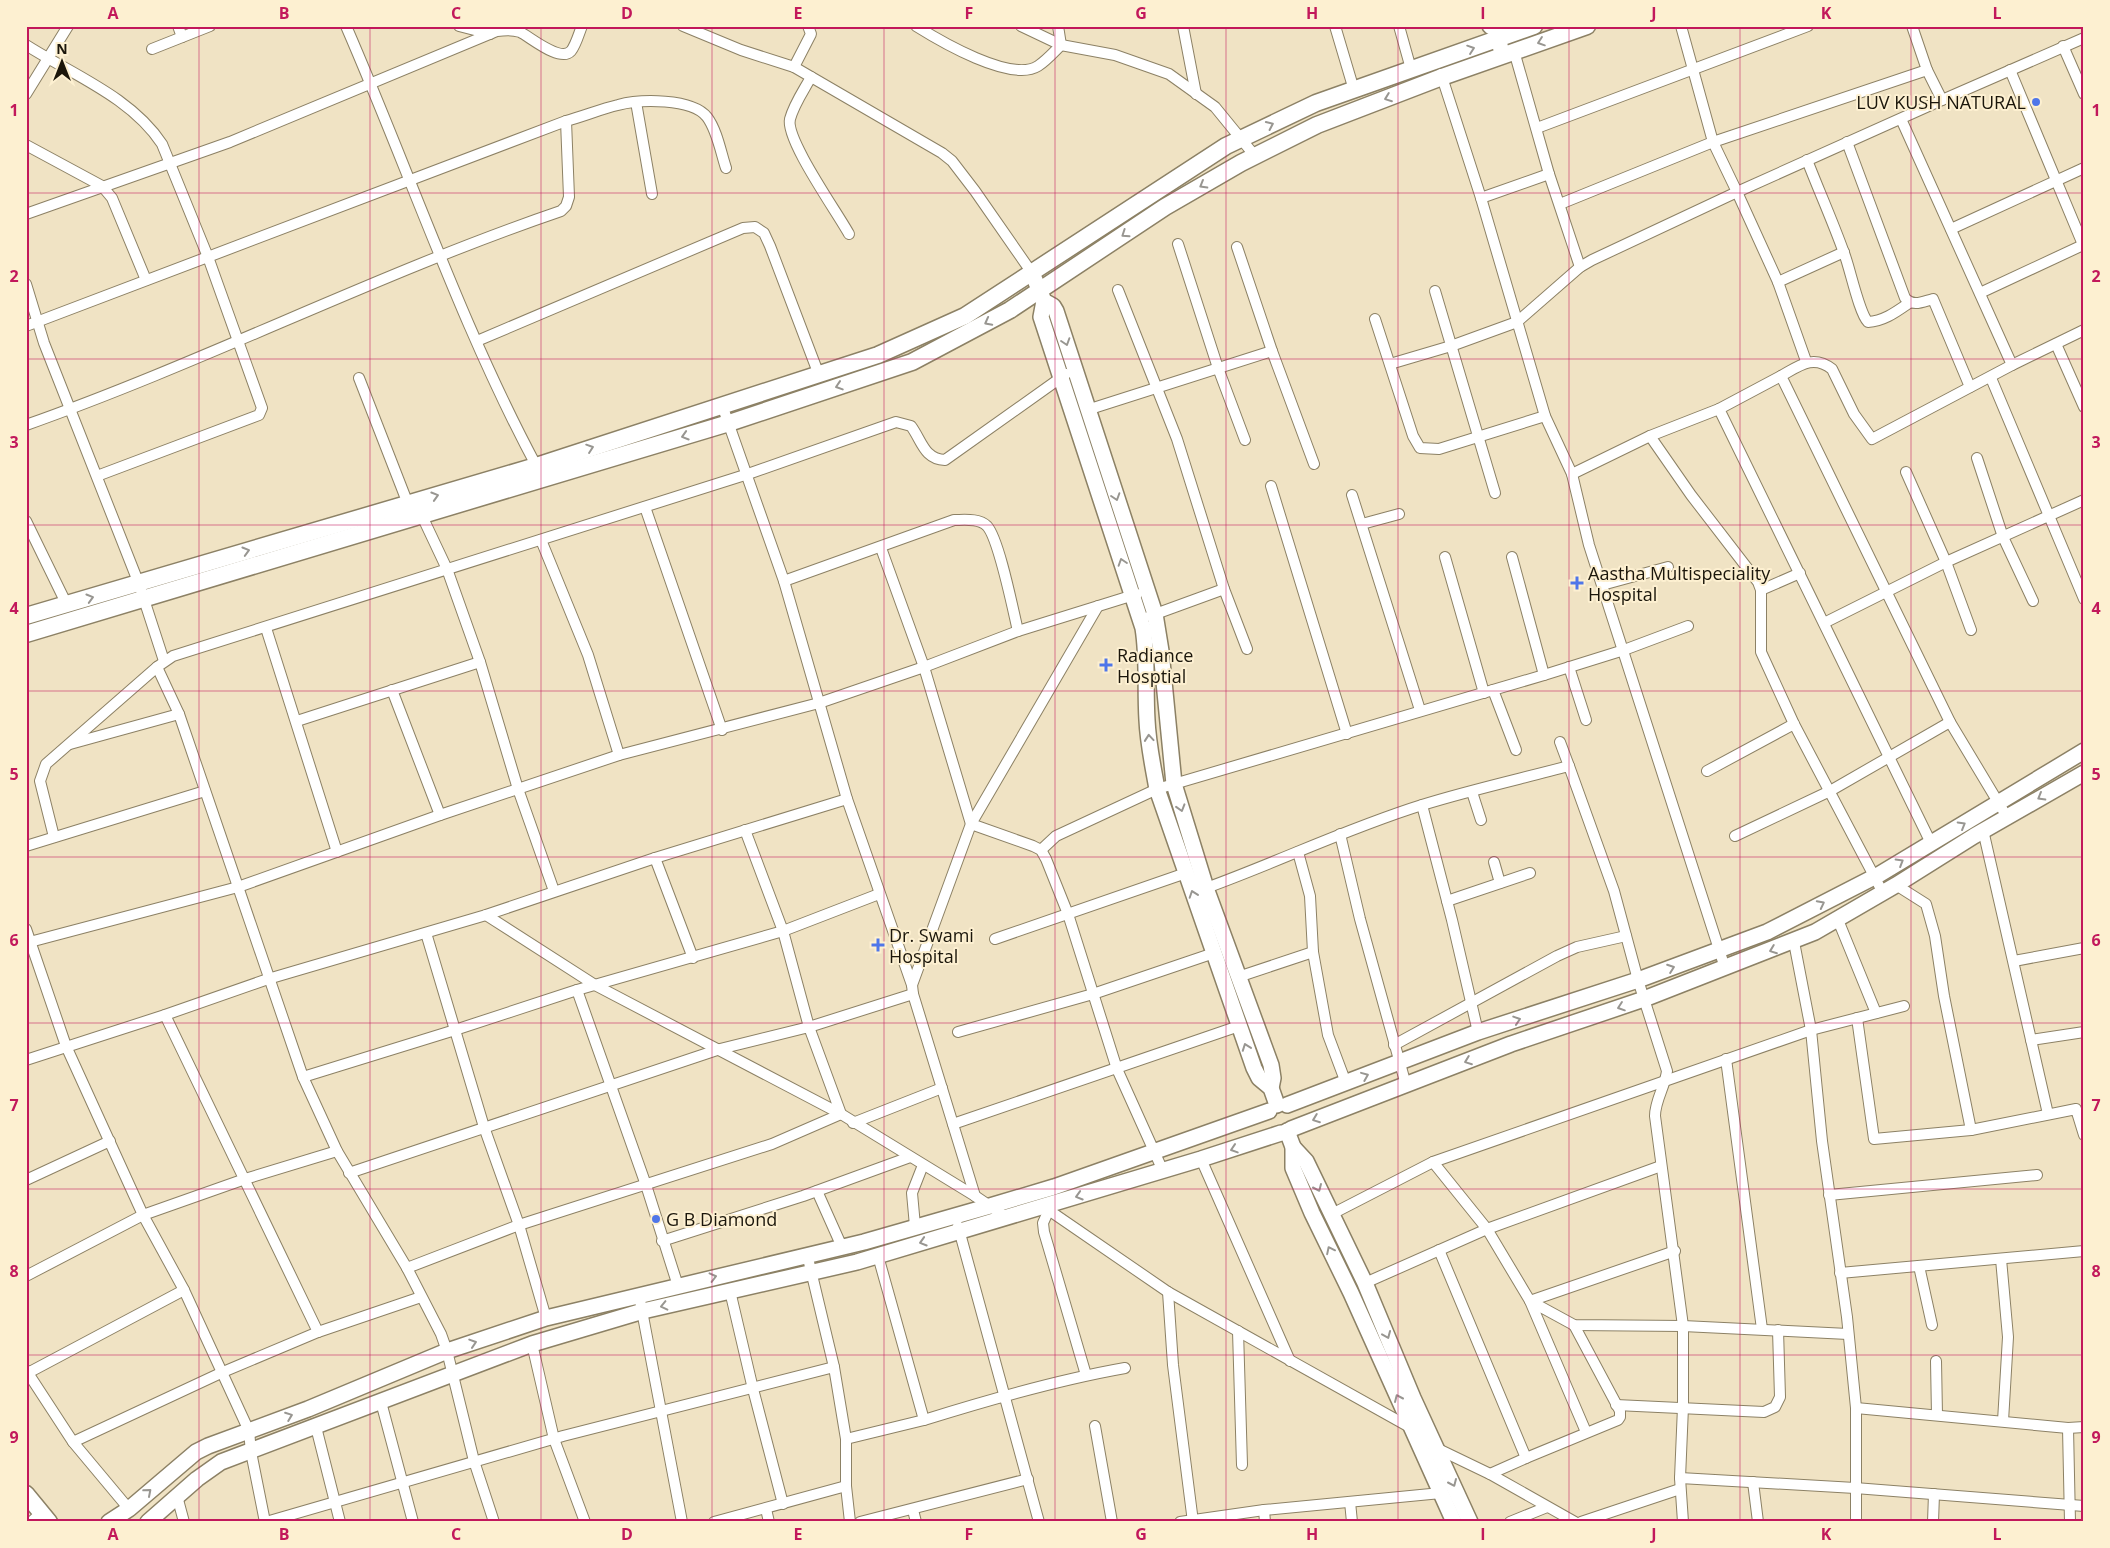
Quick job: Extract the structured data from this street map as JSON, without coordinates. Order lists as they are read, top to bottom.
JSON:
{
  "places": {
    "other": ["LUV KUSH NATURAL", "G B Diamond"],
    "health": ["Aastha Multispeciality Hospital", "Radiance Hosptial", "Dr. Swami Hospital"]
  },
  "north": "top",
  "grid": {
    "columns": [
      "A",
      "B",
      "C",
      "D",
      "E",
      "F",
      "G",
      "H",
      "I",
      "J",
      "K",
      "L"
    ],
    "rows": [
      "1",
      "2",
      "3",
      "4",
      "5",
      "6",
      "7",
      "8",
      "9"
    ]
  }
}
